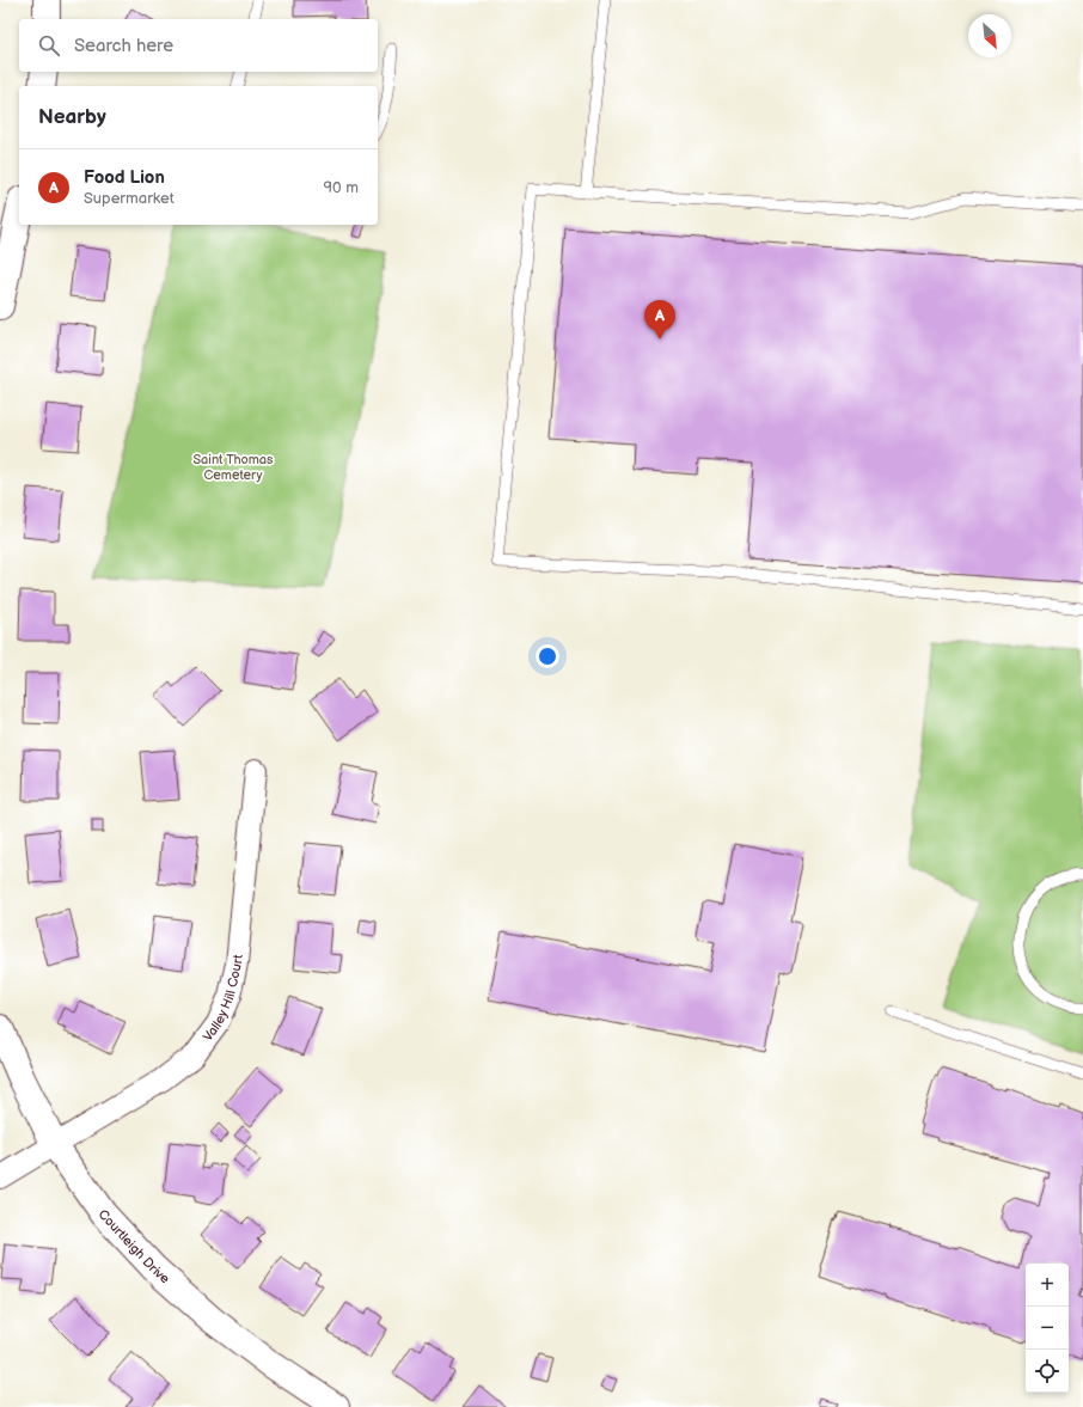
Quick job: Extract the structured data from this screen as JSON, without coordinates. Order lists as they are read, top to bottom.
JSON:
{
  "streets": {
    "street": ["Valley Hill Court", "Courtleigh Drive"]
  },
  "crossings": [
    ["Valley Hill Court", "Courtleigh Drive"]
  ],
  "parks": ["Saint Thomas Cemetery"],
  "north": "bottom right",
  "page": {
    "search": "Search here",
    "heading": "Nearby",
    "list": [
      {
        "mark": "A",
        "name": "Food Lion",
        "note": "Supermarket",
        "value": "90 m"
      }
    ],
    "pins": "A",
    "map_buttons": ["+", "−"]
  }
}
